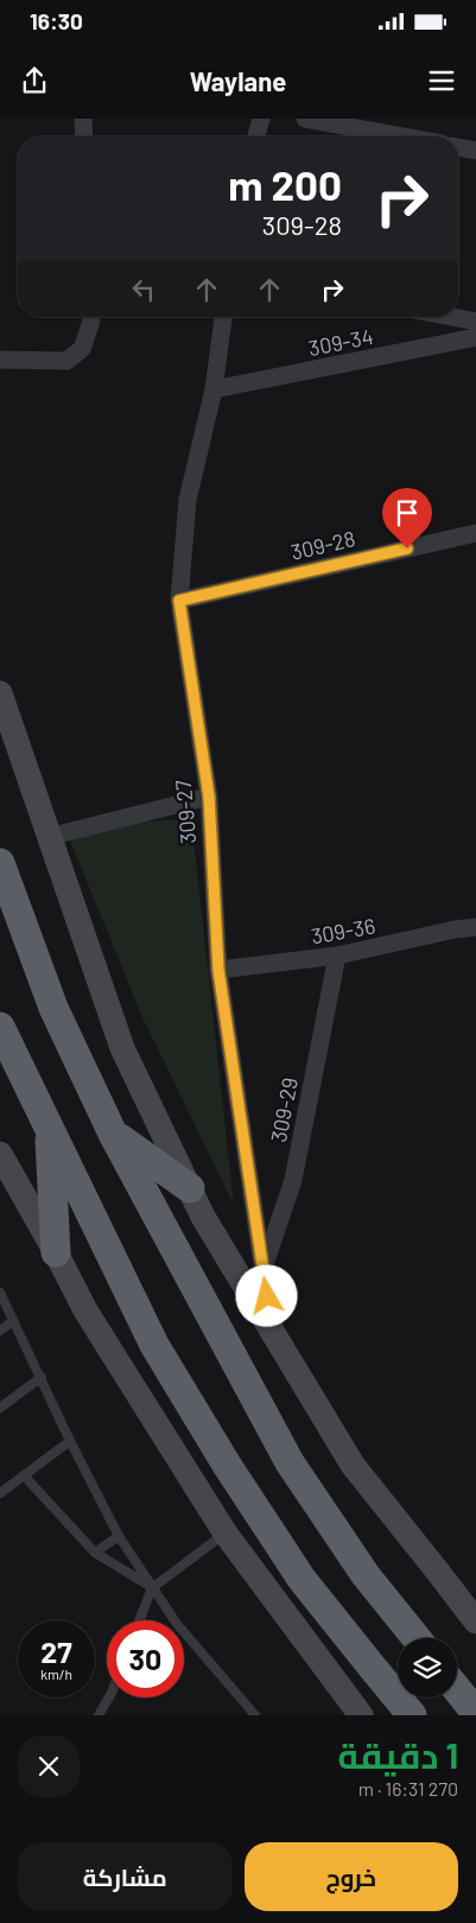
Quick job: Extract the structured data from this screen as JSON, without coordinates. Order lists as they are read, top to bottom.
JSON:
{
  "streets": {
    "street": [
      "309-34",
      "309-28",
      "309-27",
      "309-36",
      "309-29"
    ]
  },
  "crossings": [
    ["309-34", "309-27"],
    ["309-28", "309-27"],
    ["309-27", "309-36"],
    ["309-27", "309-29"],
    ["309-36", "309-29"]
  ],
  "page": {
    "status": "16:30",
    "header": "Waylane",
    "turn": ["200 m", "309-28"],
    "speed": "27 km/h",
    "limit": "30",
    "heading": ["1 دقيقة", "270 m · 16:31"],
    "buttons": ["خروج", "مشاركة"]
  }
}
